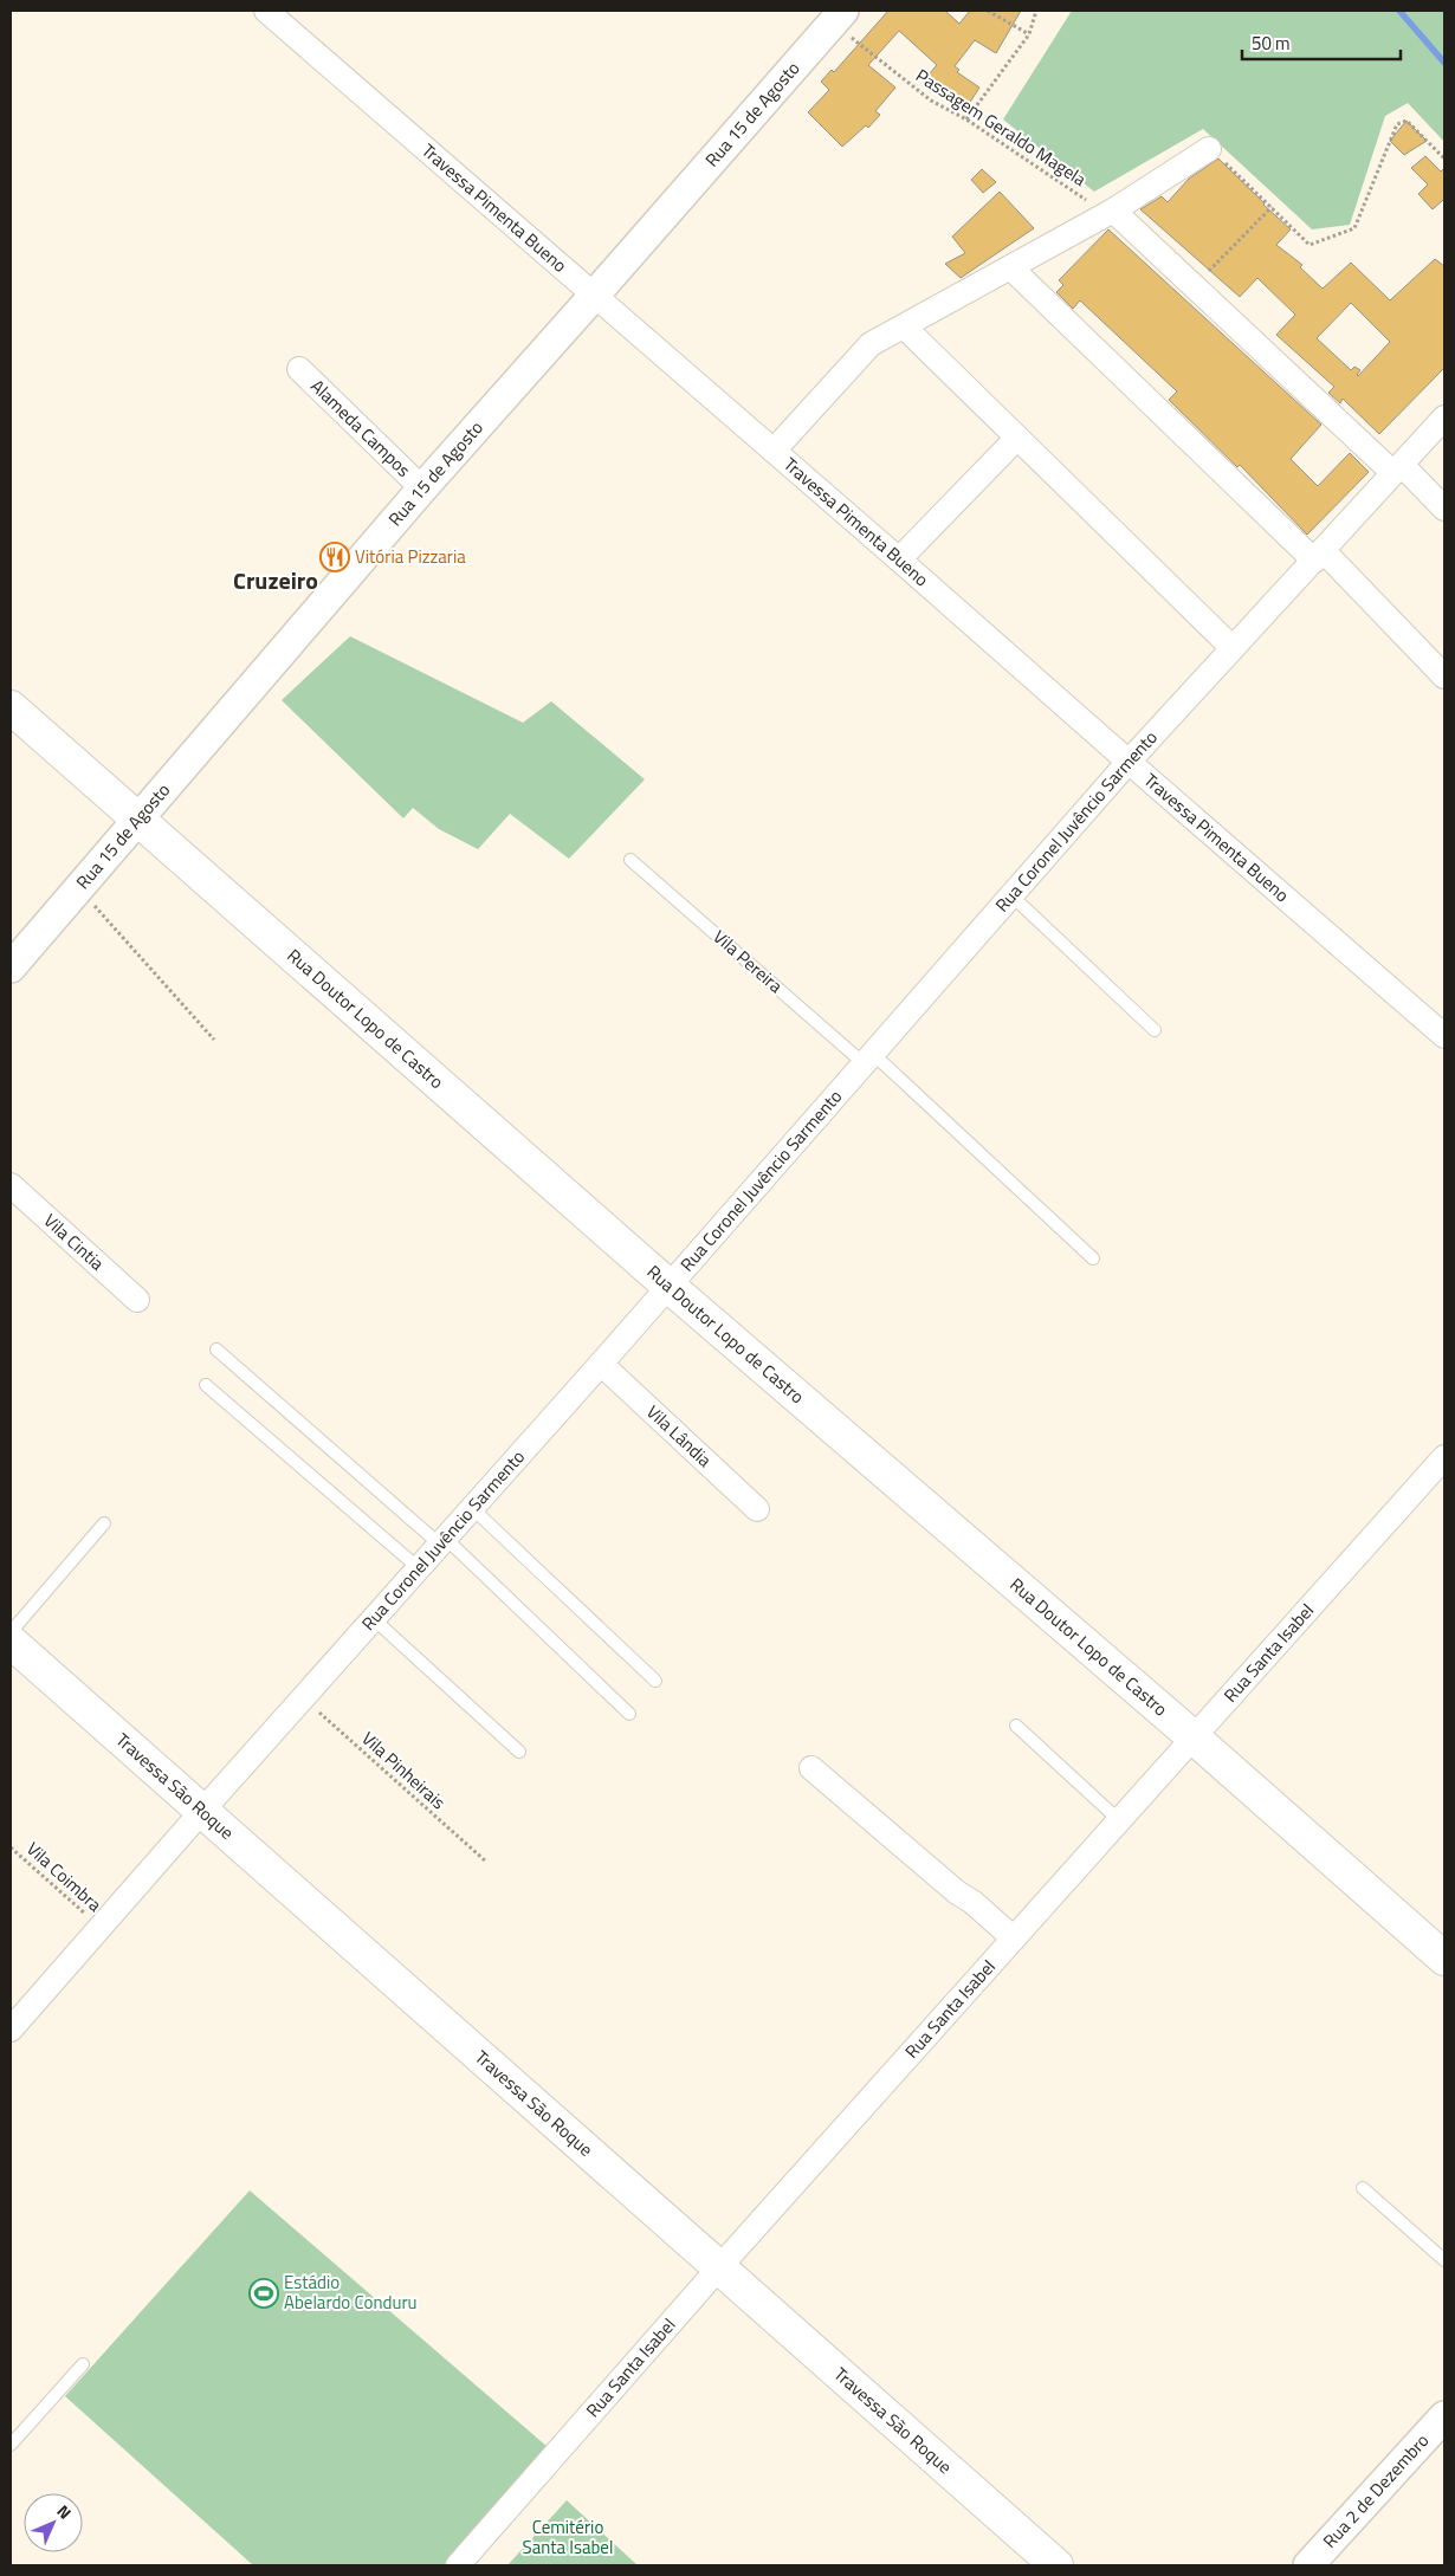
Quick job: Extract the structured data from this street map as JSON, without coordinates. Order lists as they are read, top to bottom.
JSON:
{
  "streets": {
    "main road": ["Rua Doutor Lopo de Castro", "Travessa São Roque"],
    "street": [
      "Rua 15 de Agosto",
      "Travessa Pimenta Bueno",
      "Alameda Campos",
      "Rua Coronel Juvêncio Sarmento",
      "Vila Cintia",
      "Vila Lândia",
      "Rua Santa Isabel",
      "Rua 2 de Dezembro"
    ],
    "lane": ["Vila Pereira"],
    "path": ["Passagem Geraldo Magela", "Vila Pinheirais", "Vila Coimbra"]
  },
  "crossings": [
    ["Rua 15 de Agosto", "Passagem Geraldo Magela"],
    ["Rua 15 de Agosto", "Travessa Pimenta Bueno"],
    ["Rua 15 de Agosto", "Alameda Campos"],
    ["Rua 15 de Agosto", "Rua Doutor Lopo de Castro"],
    ["Travessa Pimenta Bueno", "Rua Coronel Juvêncio Sarmento"],
    ["Rua Coronel Juvêncio Sarmento", "Vila Pereira"],
    ["Rua Coronel Juvêncio Sarmento", "Rua Doutor Lopo de Castro"],
    ["Rua Coronel Juvêncio Sarmento", "Vila Lândia"],
    ["Rua Coronel Juvêncio Sarmento", "Vila Pinheirais"],
    ["Rua Coronel Juvêncio Sarmento", "Travessa São Roque"],
    ["Rua Coronel Juvêncio Sarmento", "Vila Coimbra"],
    ["Rua Doutor Lopo de Castro", "Rua Santa Isabel"],
    ["Rua Santa Isabel", "Travessa São Roque"]
  ],
  "districts": ["Cruzeiro"],
  "parks": ["Cemitério Santa Isabel"],
  "places": {
    "restaurant": ["Vitória Pizzaria"],
    "sports": ["Estádio Abelardo Conduru"]
  },
  "scale_bar": "50 m",
  "north": "top right"
}
